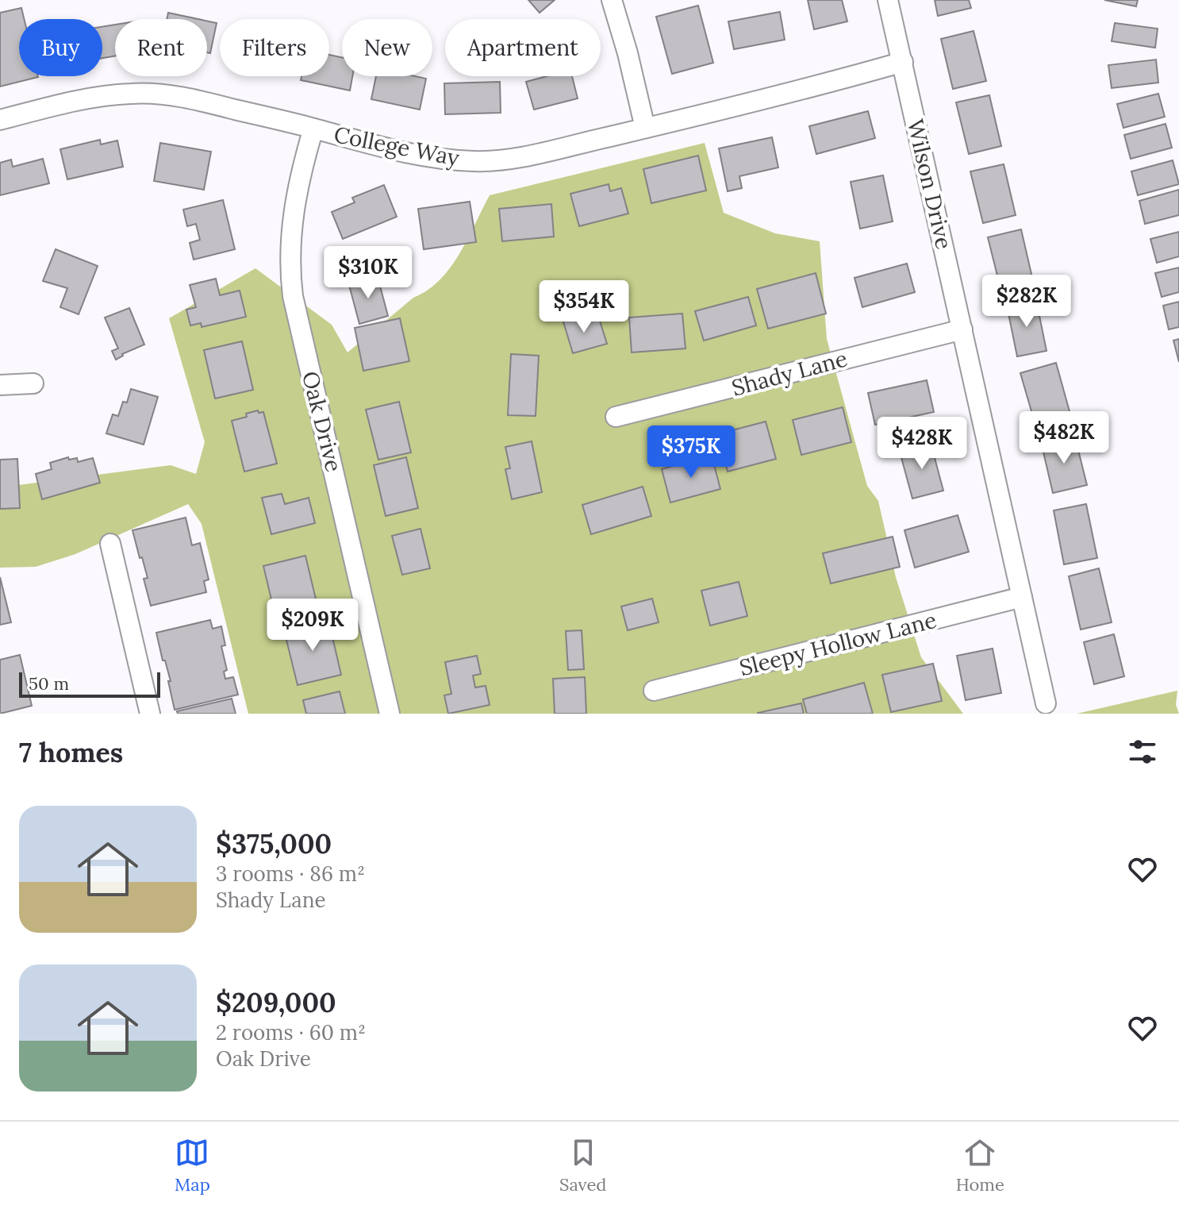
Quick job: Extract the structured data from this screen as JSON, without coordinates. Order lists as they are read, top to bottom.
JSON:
{
  "streets": {
    "street": [
      "College Way",
      "Wilson Drive",
      "Shady Lane",
      "Oak Drive",
      "Sleepy Hollow Lane"
    ]
  },
  "crossings": [
    ["College Way", "Wilson Drive"],
    ["College Way", "Oak Drive"],
    ["Wilson Drive", "Shady Lane"],
    ["Wilson Drive", "Sleepy Hollow Lane"]
  ],
  "scale_bar": "50 m",
  "page": {
    "chip": [
      "Buy",
      "Rent",
      "Filters",
      "New",
      "Apartment"
    ],
    "price": [
      "$310K",
      "$282K",
      "$354K",
      "$482K",
      "$428K",
      "$375K",
      "$209K"
    ],
    "scale": "50 m",
    "heading": "7 homes",
    "list": [
      {
        "name": "$375,000",
        "note": "3 rooms · 86 m² · Shady Lane"
      },
      {
        "name": "$209,000",
        "note": "2 rooms · 60 m² · Oak Drive"
      }
    ],
    "tabs": ["Map", "Saved", "Home"]
  }
}
